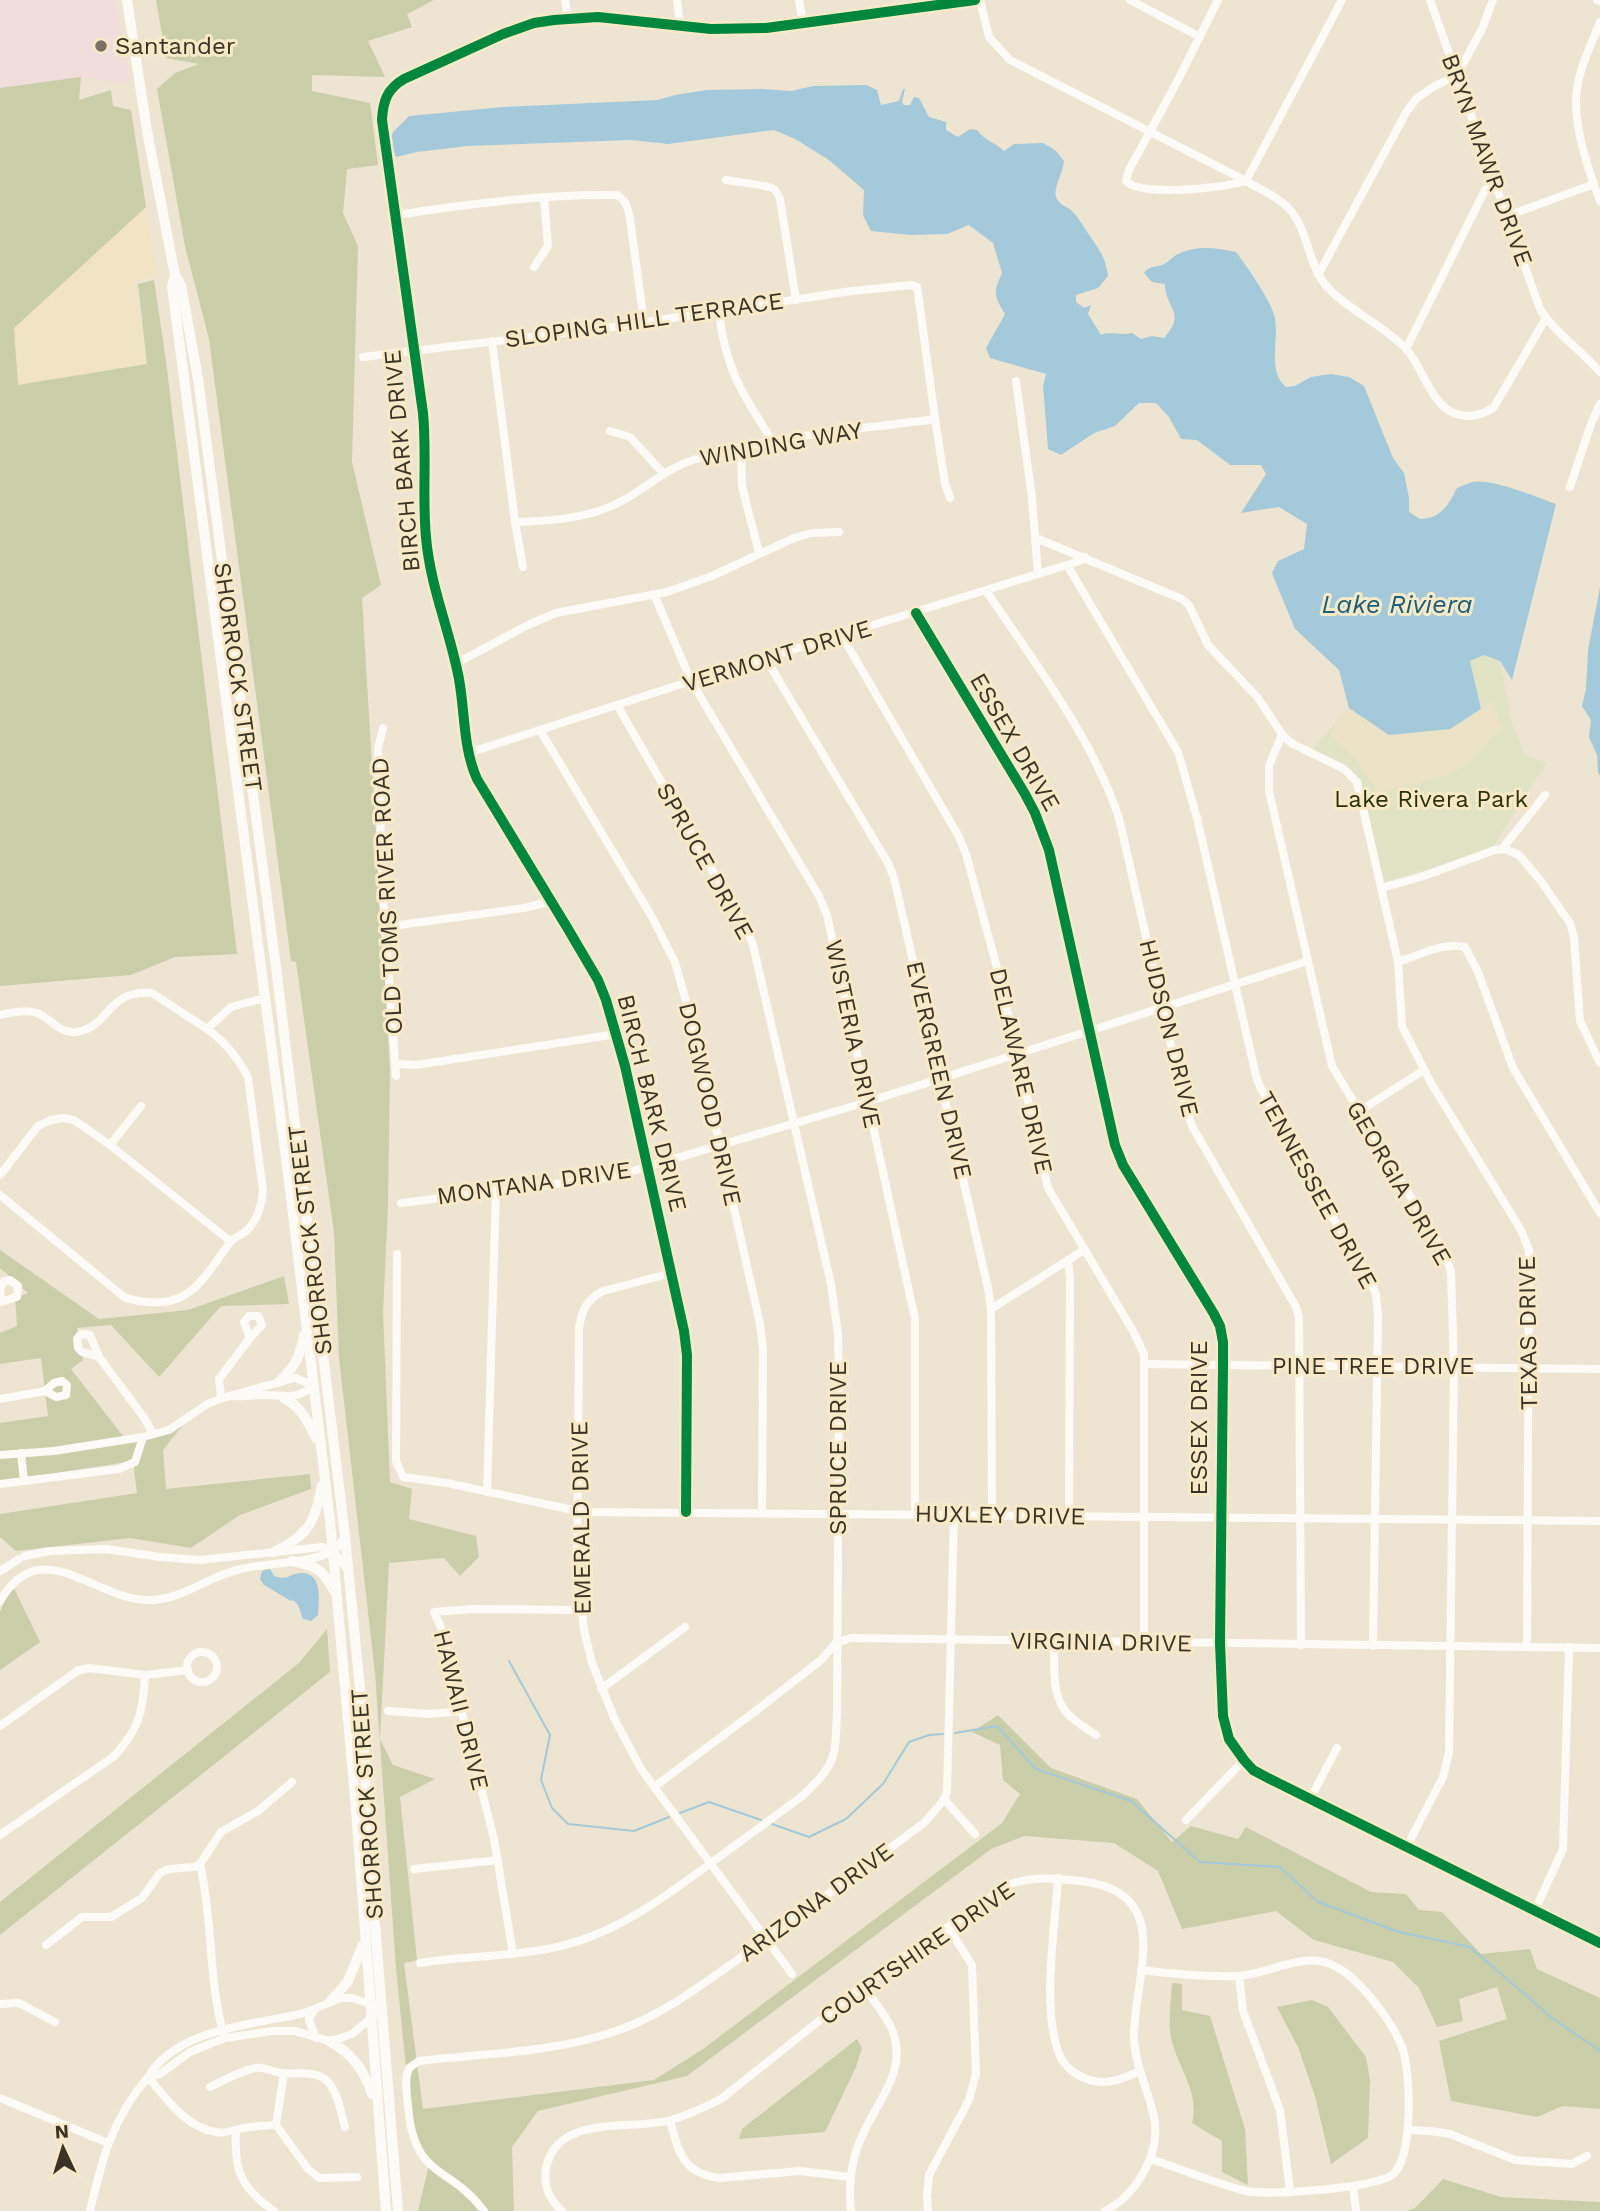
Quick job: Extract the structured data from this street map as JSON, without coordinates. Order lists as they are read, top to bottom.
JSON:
{
  "streets": {
    "main road": ["SHORROCK STREET"],
    "street": [
      "BRYN MAWR DRIVE",
      "SLOPING HILL TERRACE",
      "WINDING WAY",
      "BIRCH BARK DRIVE",
      "VERMONT DRIVE",
      "ESSEX DRIVE",
      "SPRUCE DRIVE",
      "OLD TOMS RIVER ROAD",
      "HUDSON DRIVE",
      "WISTERIA DRIVE",
      "EVERGREEN DRIVE",
      "DELAWARE DRIVE",
      "DOGWOOD DRIVE",
      "MONTANA DRIVE",
      "GEORGIA DRIVE",
      "TENNESSEE DRIVE",
      "TEXAS DRIVE",
      "PINE TREE DRIVE",
      "HUXLEY DRIVE",
      "EMERALD DRIVE",
      "VIRGINIA DRIVE",
      "HAWAII DRIVE",
      "ARIZONA DRIVE",
      "COURTSHIRE DRIVE"
    ]
  },
  "crossings": [
    ["SLOPING HILL TERRACE", "WINDING WAY"],
    ["SLOPING HILL TERRACE", "BIRCH BARK DRIVE"],
    ["BIRCH BARK DRIVE", "VERMONT DRIVE"],
    ["BIRCH BARK DRIVE", "MONTANA DRIVE"],
    ["BIRCH BARK DRIVE", "HUXLEY DRIVE"],
    ["BIRCH BARK DRIVE", "EMERALD DRIVE"],
    ["VERMONT DRIVE", "ESSEX DRIVE"],
    ["VERMONT DRIVE", "SPRUCE DRIVE"],
    ["VERMONT DRIVE", "HUDSON DRIVE"],
    ["VERMONT DRIVE", "WISTERIA DRIVE"],
    ["VERMONT DRIVE", "EVERGREEN DRIVE"],
    ["VERMONT DRIVE", "DELAWARE DRIVE"],
    ["VERMONT DRIVE", "DOGWOOD DRIVE"],
    ["VERMONT DRIVE", "TENNESSEE DRIVE"],
    ["ESSEX DRIVE", "MONTANA DRIVE"],
    ["ESSEX DRIVE", "GEORGIA DRIVE"],
    ["ESSEX DRIVE", "PINE TREE DRIVE"],
    ["ESSEX DRIVE", "HUXLEY DRIVE"],
    ["ESSEX DRIVE", "VIRGINIA DRIVE"],
    ["SPRUCE DRIVE", "MONTANA DRIVE"],
    ["SPRUCE DRIVE", "HUXLEY DRIVE"],
    ["SPRUCE DRIVE", "EMERALD DRIVE"],
    ["SPRUCE DRIVE", "VIRGINIA DRIVE"],
    ["SPRUCE DRIVE", "HAWAII DRIVE"],
    ["HUDSON DRIVE", "MONTANA DRIVE"],
    ["HUDSON DRIVE", "PINE TREE DRIVE"],
    ["HUDSON DRIVE", "HUXLEY DRIVE"],
    ["HUDSON DRIVE", "VIRGINIA DRIVE"],
    ["WISTERIA DRIVE", "MONTANA DRIVE"],
    ["WISTERIA DRIVE", "HUXLEY DRIVE"],
    ["EVERGREEN DRIVE", "MONTANA DRIVE"],
    ["EVERGREEN DRIVE", "HUXLEY DRIVE"],
    ["DELAWARE DRIVE", "MONTANA DRIVE"],
    ["DELAWARE DRIVE", "PINE TREE DRIVE"],
    ["DELAWARE DRIVE", "HUXLEY DRIVE"],
    ["DELAWARE DRIVE", "VIRGINIA DRIVE"],
    ["DOGWOOD DRIVE", "MONTANA DRIVE"],
    ["DOGWOOD DRIVE", "HUXLEY DRIVE"],
    ["MONTANA DRIVE", "GEORGIA DRIVE"],
    ["MONTANA DRIVE", "TENNESSEE DRIVE"],
    ["GEORGIA DRIVE", "TEXAS DRIVE"],
    ["GEORGIA DRIVE", "PINE TREE DRIVE"],
    ["GEORGIA DRIVE", "HUXLEY DRIVE"],
    ["GEORGIA DRIVE", "VIRGINIA DRIVE"],
    ["TENNESSEE DRIVE", "PINE TREE DRIVE"],
    ["TENNESSEE DRIVE", "HUXLEY DRIVE"],
    ["TENNESSEE DRIVE", "VIRGINIA DRIVE"],
    ["TEXAS DRIVE", "PINE TREE DRIVE"],
    ["TEXAS DRIVE", "HUXLEY DRIVE"],
    ["TEXAS DRIVE", "VIRGINIA DRIVE"],
    ["HUXLEY DRIVE", "EMERALD DRIVE"],
    ["EMERALD DRIVE", "HAWAII DRIVE"],
    ["EMERALD DRIVE", "ARIZONA DRIVE"]
  ],
  "water": ["Lake Riviera"],
  "parks": ["Lake Rivera Park"],
  "places": ["Santander"],
  "north": "top"
}
